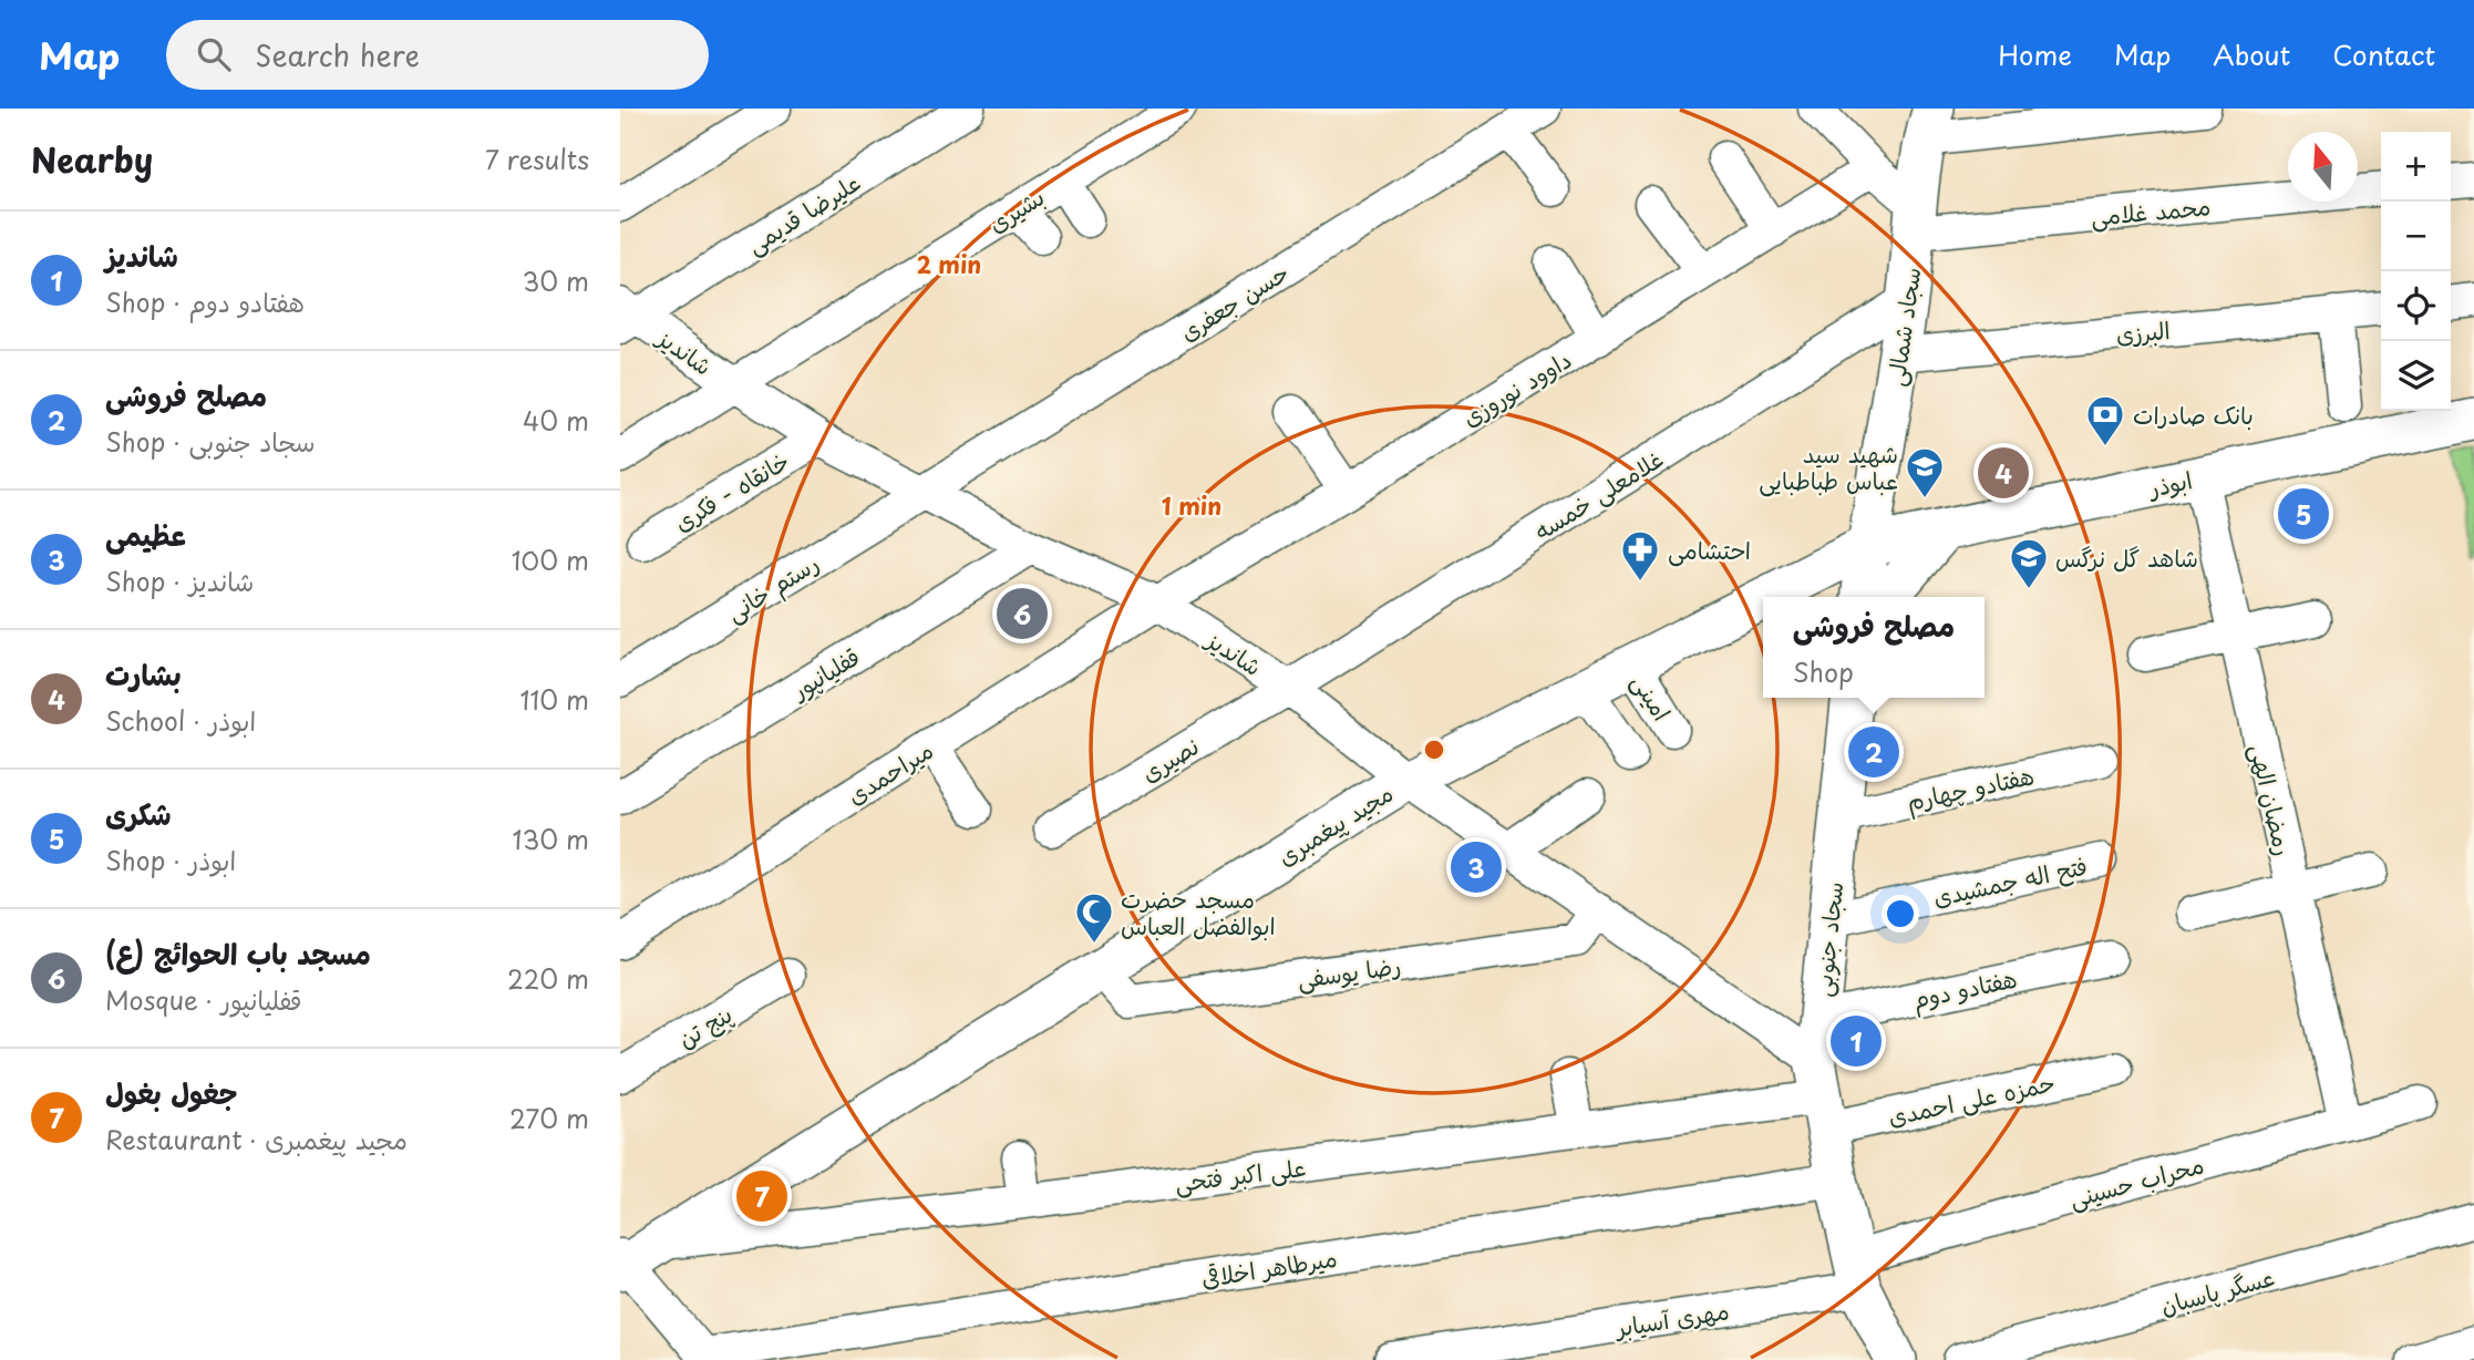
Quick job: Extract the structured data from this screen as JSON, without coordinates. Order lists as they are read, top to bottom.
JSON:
{
  "streets": {
    "main road": [
      "سجاد شمالی",
      "ابوذر",
      "مجید پیغمبری",
      "سجاد جنوبی"
    ],
    "street": [
      "بشیری",
      "محمد غلامی",
      "علیرضا قدیمی",
      "حسن جعفری",
      "البرزی",
      "شاندیز",
      "داوود نوروزی",
      "خانقاه - فکری",
      "غلامعلی خمسه",
      "رستم خانی",
      "قفلیانپور",
      "امینی",
      "نصیری",
      "میراحمدی",
      "هفتادو چهارم",
      "رمضان الهی",
      "فتح اله جمشیدی",
      "رضا یوسفی",
      "هفتادو دوم",
      "پنج تن",
      "حمزه علی احمدی",
      "علی اکبر فتحی",
      "محراب حسینی",
      "میرطاهر اخلاقی",
      "عسگر پاسبان",
      "مهری آسیابر"
    ]
  },
  "crossings": [
    ["بشیری", "شاندیز"],
    ["محمد غلامی", "سجاد شمالی"],
    ["علیرضا قدیمی", "شاندیز"],
    ["حسن جعفری", "شاندیز"],
    ["حسن جعفری", "رستم خانی"],
    ["سجاد شمالی", "البرزی"],
    ["سجاد شمالی", "ابوذر"],
    ["سجاد شمالی", "غلامعلی خمسه"],
    ["سجاد شمالی", "مجید پیغمبری"],
    ["شاندیز", "داوود نوروزی"],
    ["شاندیز", "خانقاه - فکری"],
    ["شاندیز", "غلامعلی خمسه"],
    ["شاندیز", "رستم خانی"],
    ["شاندیز", "قفلیانپور"],
    ["شاندیز", "نصیری"],
    ["شاندیز", "میراحمدی"],
    ["شاندیز", "مجید پیغمبری"],
    ["شاندیز", "سجاد جنوبی"],
    ["شاندیز", "رضا یوسفی"],
    ["شاندیز", "حمزه علی احمدی"],
    ["شاندیز", "علی اکبر فتحی"],
    ["داوود نوروزی", "میراحمدی"],
    ["ابوذر", "رمضان الهی"],
    ["ابوذر", "مجید پیغمبری"],
    ["غلامعلی خمسه", "نصیری"],
    ["امینی", "مجید پیغمبری"],
    ["هفتادو چهارم", "سجاد جنوبی"],
    ["رمضان الهی", "محراب حسینی"],
    ["مجید پیغمبری", "رضا یوسفی"],
    ["مجید پیغمبری", "علی اکبر فتحی"],
    ["فتح اله جمشیدی", "سجاد جنوبی"],
    ["سجاد جنوبی", "هفتادو دوم"],
    ["سجاد جنوبی", "حمزه علی احمدی"],
    ["سجاد جنوبی", "علی اکبر فتحی"],
    ["سجاد جنوبی", "محراب حسینی"],
    ["سجاد جنوبی", "میرطاهر اخلاقی"],
    ["سجاد جنوبی", "مهری آسیابر"],
    ["حمزه علی احمدی", "علی اکبر فتحی"],
    ["محراب حسینی", "مهری آسیابر"]
  ],
  "places": {
    "bank": ["بانک صادرات"],
    "school or university": ["شهید سید عباس طباطبایی", "شاهد گل نرگس"],
    "pharmacy": ["احتشامی"],
    "mosque": ["مسجد حضرت ابوالفضل العباس"]
  },
  "north": "top",
  "page": {
    "header": "Map",
    "search": "Search here",
    "nav": [
      "Home",
      "Map",
      "About",
      "Contact"
    ],
    "heading": ["Nearby", "7 results"],
    "map_buttons": ["+", "−"],
    "list": [
      {
        "mark": "1",
        "name": "شاندیز",
        "note": "Shop · هفتادو دوم",
        "value": "30 m"
      },
      {
        "mark": "2",
        "name": "مصلح فروشی",
        "note": "Shop · سجاد جنوبی",
        "value": "40 m"
      },
      {
        "mark": "3",
        "name": "عظیمی",
        "note": "Shop · شاندیز",
        "value": "100 m"
      },
      {
        "mark": "4",
        "name": "بشارت",
        "note": "School · ابوذر",
        "value": "110 m"
      },
      {
        "mark": "5",
        "name": "شکری",
        "note": "Shop · ابوذر",
        "value": "130 m"
      },
      {
        "mark": "6",
        "name": "مسجد باب الحوائج (ع)",
        "note": "Mosque · قفلیانپور",
        "value": "220 m"
      },
      {
        "mark": "7",
        "name": "جغول بغول",
        "note": "Restaurant · مجید پیغمبری",
        "value": "270 m"
      }
    ],
    "pins": [
      "4",
      "5",
      "6",
      "2",
      "3",
      "1",
      "7"
    ],
    "popup": ["مصلح فروشی", "Shop"]
  },
  "rings": ["2 min", "1 min"]
}
